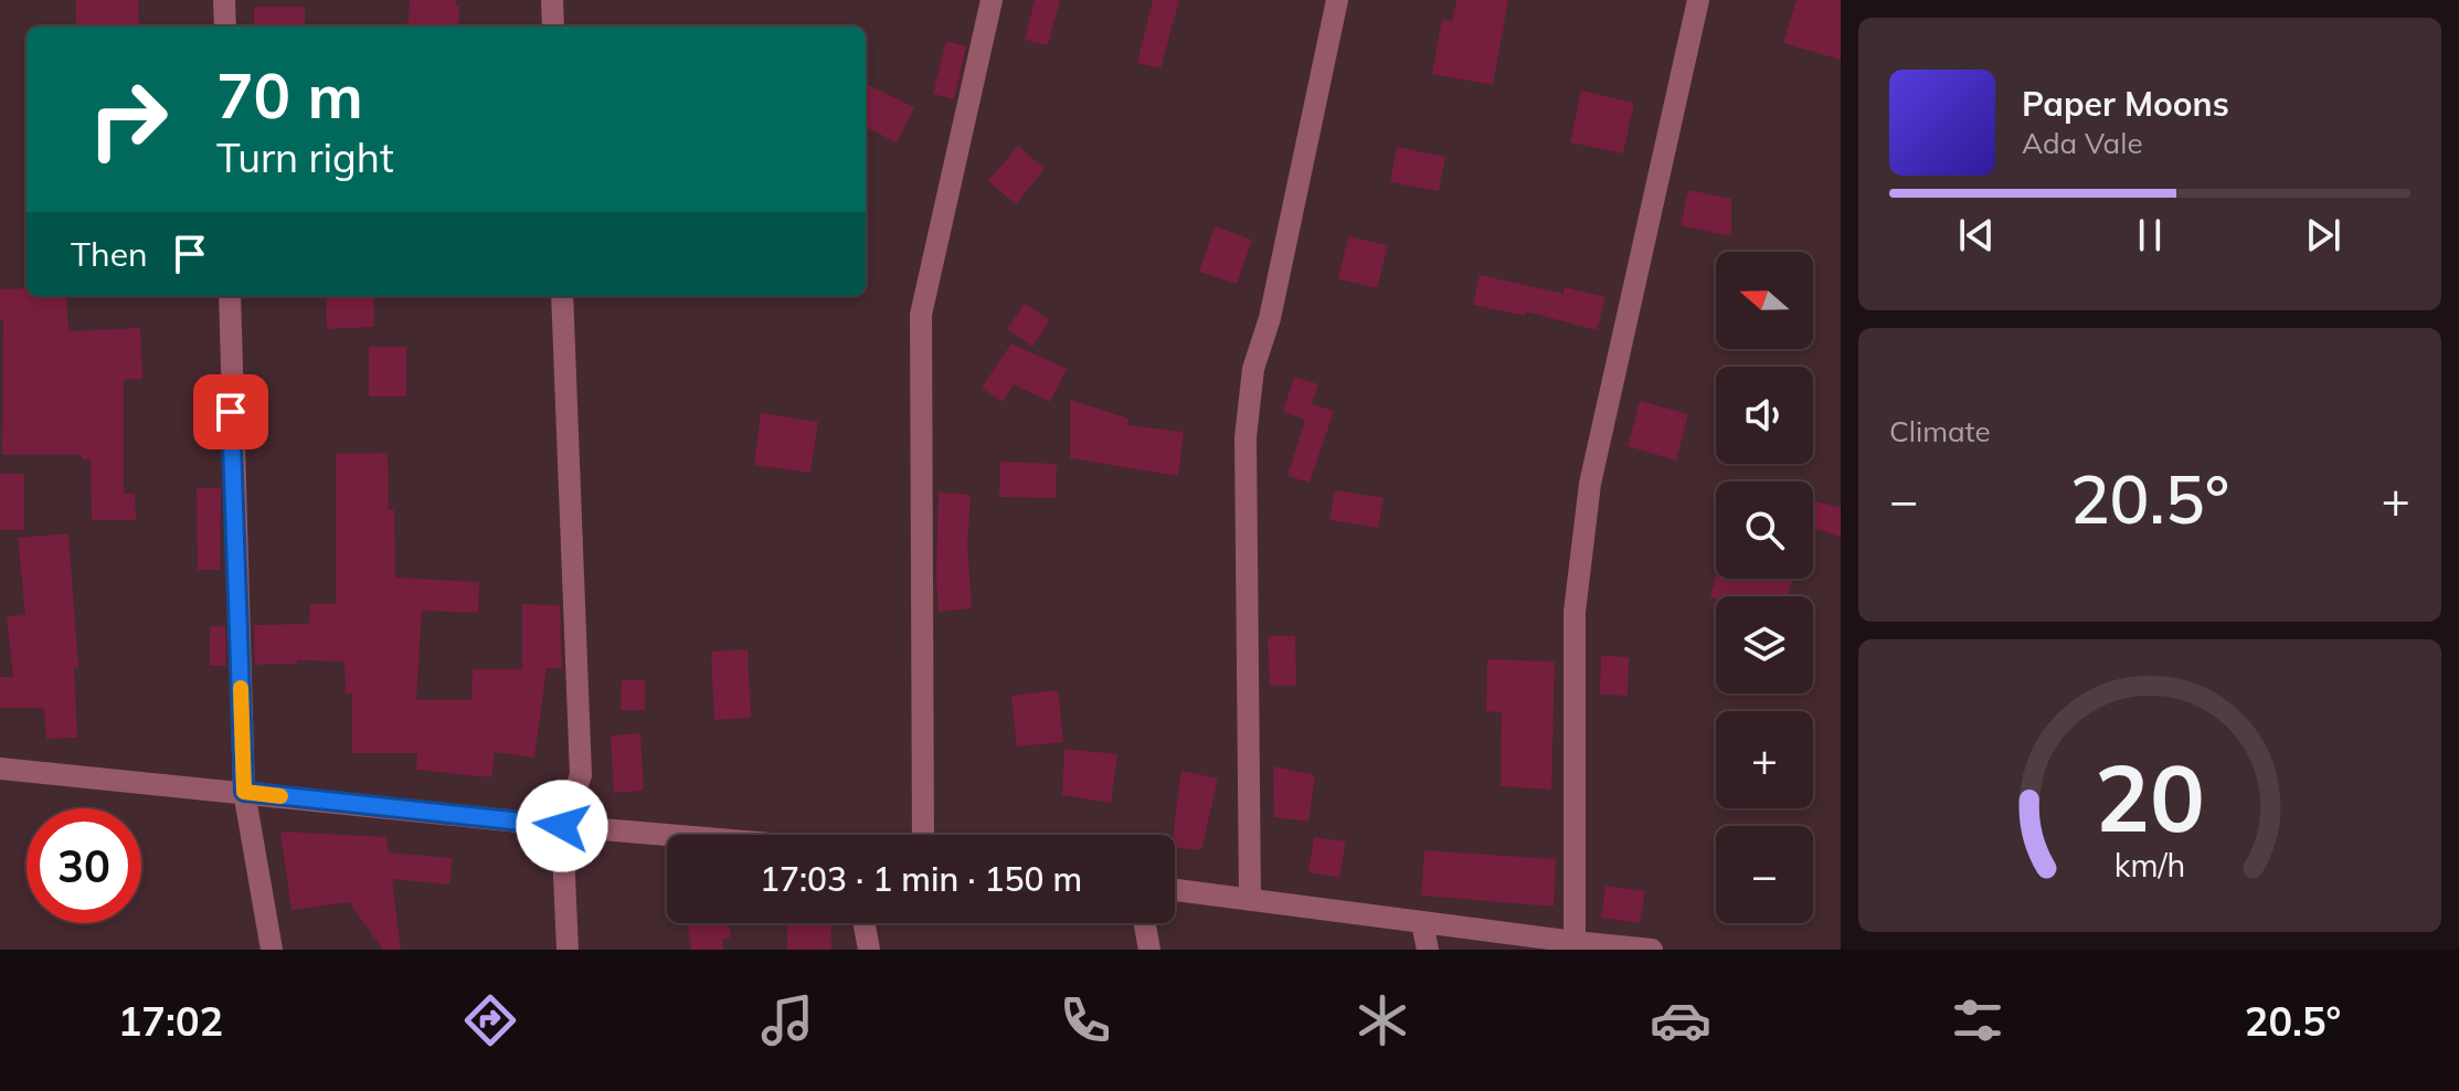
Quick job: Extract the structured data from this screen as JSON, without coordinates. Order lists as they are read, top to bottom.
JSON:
{
  "north": "left",
  "page": {
    "turn": ["70 m", "Turn right"],
    "song": ["Paper Moons", "Ada Vale"],
    "then": "Then",
    "map_buttons": ["+", "−"],
    "tile": "Climate",
    "heat": ["−", "20.5°", "+"],
    "limit": "30",
    "trip": "17:03 · 1 min · 150 m",
    "tabs": ["17:02", "20.5°"],
    "gauge": ["20", "km/h"]
  }
}
